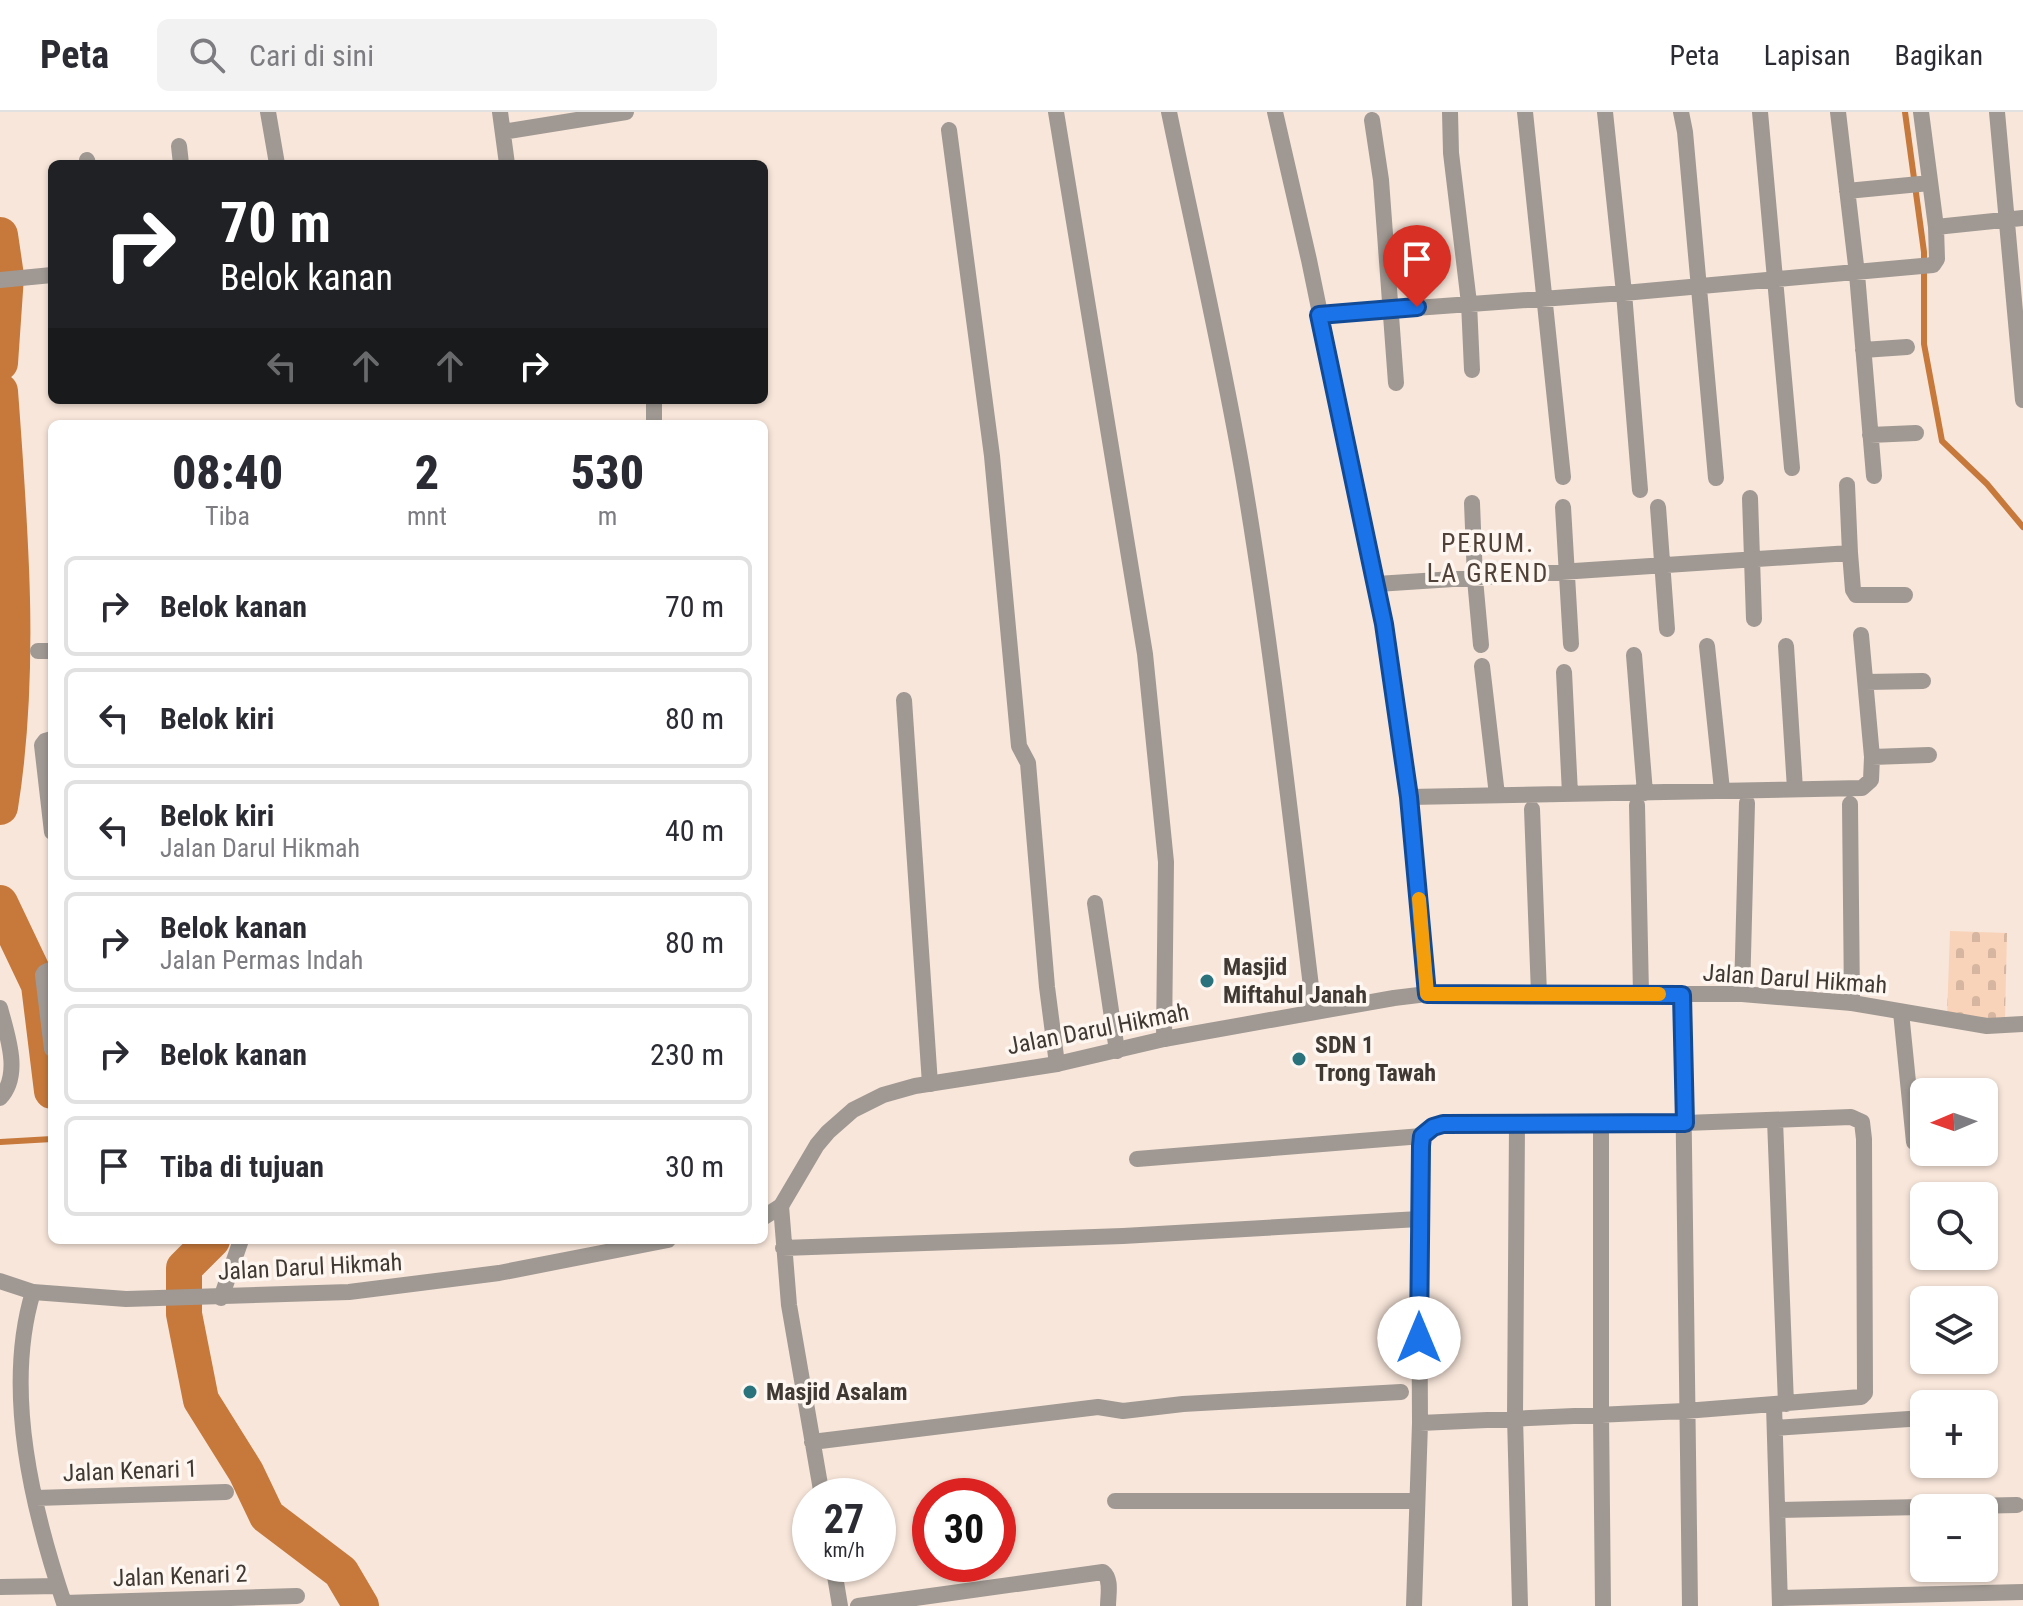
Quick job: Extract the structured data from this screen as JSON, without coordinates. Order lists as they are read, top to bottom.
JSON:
{
  "streets": {
    "street": ["Jalan Darul Hikmah", "Jalan Kenari 1", "Jalan Kenari 2"]
  },
  "districts": ["PERUM. LA GREND"],
  "places": ["Masjid Miftahul Janah", "SDN 1 Trong Tawah", "Masjid Asalam"],
  "north": "left",
  "page": {
    "header": "Peta",
    "search": "Cari di sini",
    "nav": ["Peta", "Lapisan", "Bagikan"],
    "turn": ["70 m", "Belok kanan"],
    "eta": [
      "08:40",
      "Tiba",
      "2",
      "mnt",
      "530",
      "m"
    ],
    "list": [
      {
        "name": "Belok kanan",
        "value": "70 m"
      },
      {
        "name": "Belok kiri",
        "value": "80 m"
      },
      {
        "name": "Belok kiri",
        "note": "Jalan Darul Hikmah",
        "value": "40 m"
      },
      {
        "name": "Belok kanan",
        "note": "Jalan Permas Indah",
        "value": "80 m"
      },
      {
        "name": "Belok kanan",
        "value": "230 m"
      },
      {
        "name": "Tiba di tujuan",
        "value": "30 m"
      }
    ],
    "map_buttons": ["+", "−"],
    "speed": "27 km/h",
    "limit": "30"
  }
}
